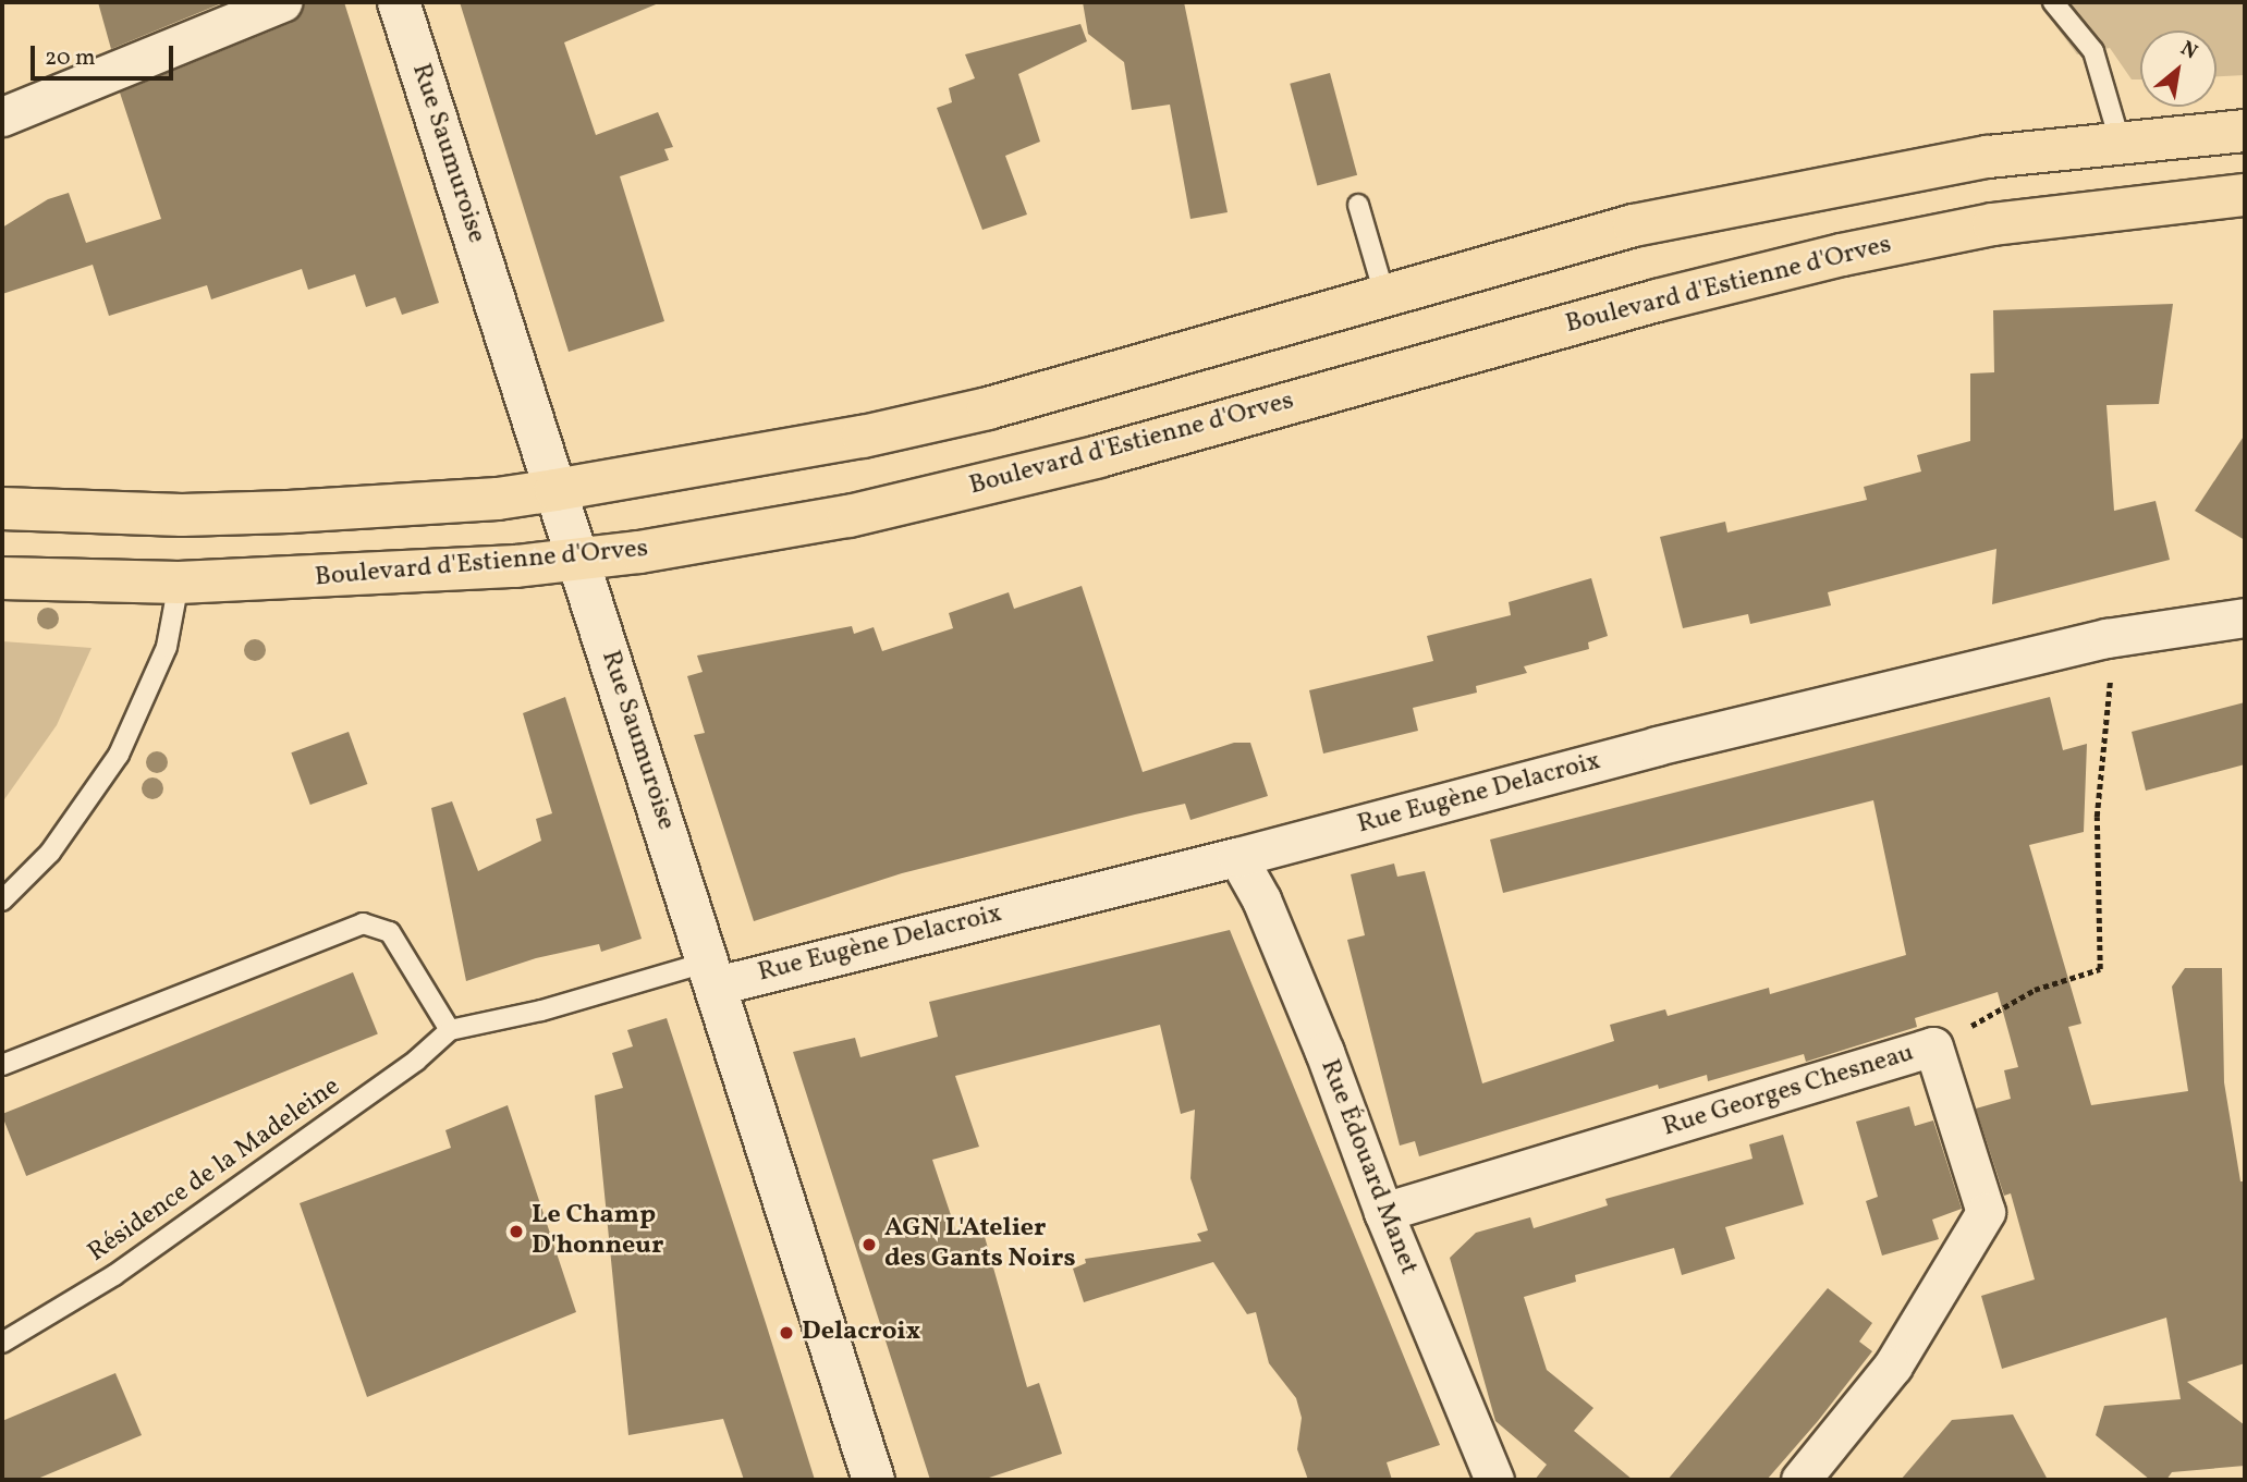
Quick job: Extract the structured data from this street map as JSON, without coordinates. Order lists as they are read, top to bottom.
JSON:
{
  "streets": {
    "main road": ["Rue Saumuroise", "Boulevard d'Estienne d'Orves"],
    "street": ["Rue Eugène Delacroix", "Rue Georges Chesneau", "Rue Édouard Manet"],
    "lane": ["Résidence de la Madeleine"]
  },
  "crossings": [
    ["Rue Saumuroise", "Boulevard d'Estienne d'Orves"],
    ["Rue Saumuroise", "Rue Eugène Delacroix"],
    ["Rue Saumuroise", "Résidence de la Madeleine"],
    ["Rue Eugène Delacroix", "Rue Édouard Manet"],
    ["Rue Eugène Delacroix", "Résidence de la Madeleine"],
    ["Rue Georges Chesneau", "Rue Édouard Manet"]
  ],
  "places": ["Le Champ D'honneur", "AGN L'Atelier des Gants Noirs", "Delacroix"],
  "scale_bar": "20 m",
  "north": "top right"
}
